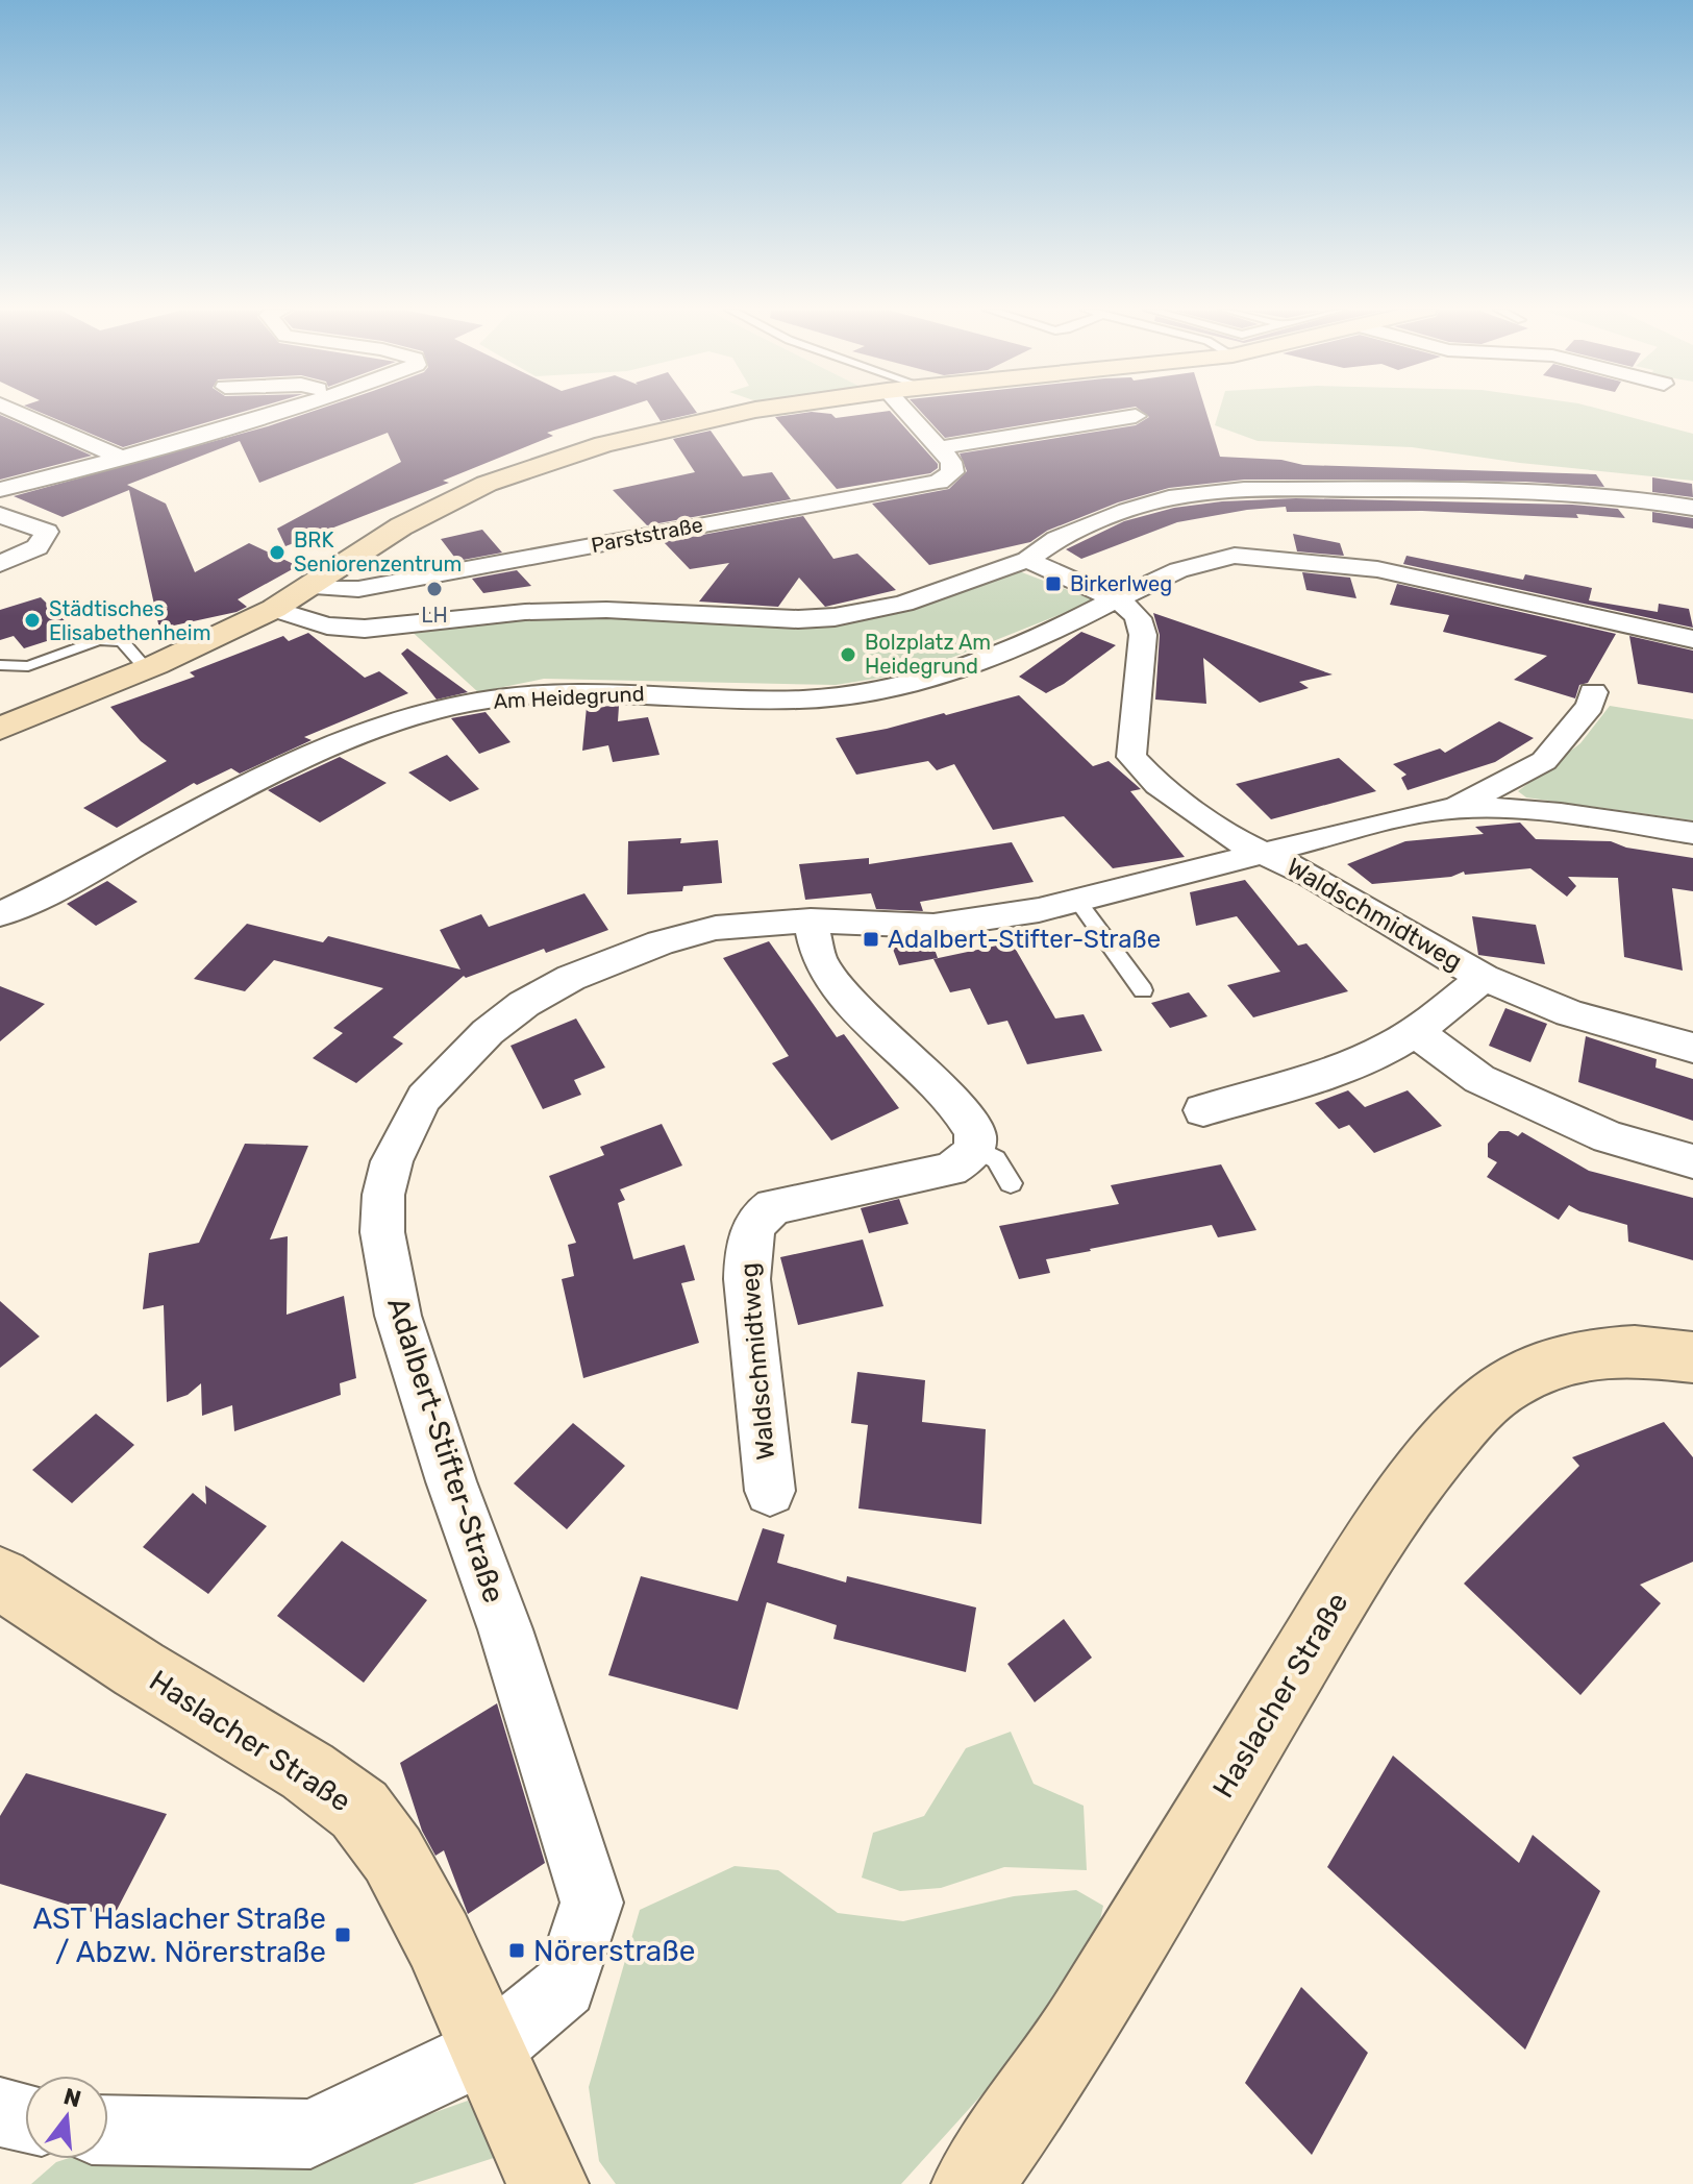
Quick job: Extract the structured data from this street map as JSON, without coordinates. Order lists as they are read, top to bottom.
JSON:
{
  "streets": {
    "street": [
      "Parststraße",
      "Am Heidegrund",
      "Waldschmidtweg",
      "Adalbert-Stifter-Straße",
      "Haslacher Straße"
    ]
  },
  "crossings": [
    ["Waldschmidtweg", "Adalbert-Stifter-Straße"],
    ["Adalbert-Stifter-Straße", "Haslacher Straße"]
  ],
  "places": {
    "other": [
      "BRK Seniorenzentrum",
      "LH",
      "Städtisches Elisabethenheim",
      "Bolzplatz Am Heidegrund"
    ],
    "transit": [
      "Birkerlweg",
      "Adalbert-Stifter-Straße",
      "AST Haslacher Straße / Abzw. Nörerstraße",
      "Nörerstraße"
    ]
  },
  "north": "top"
}
